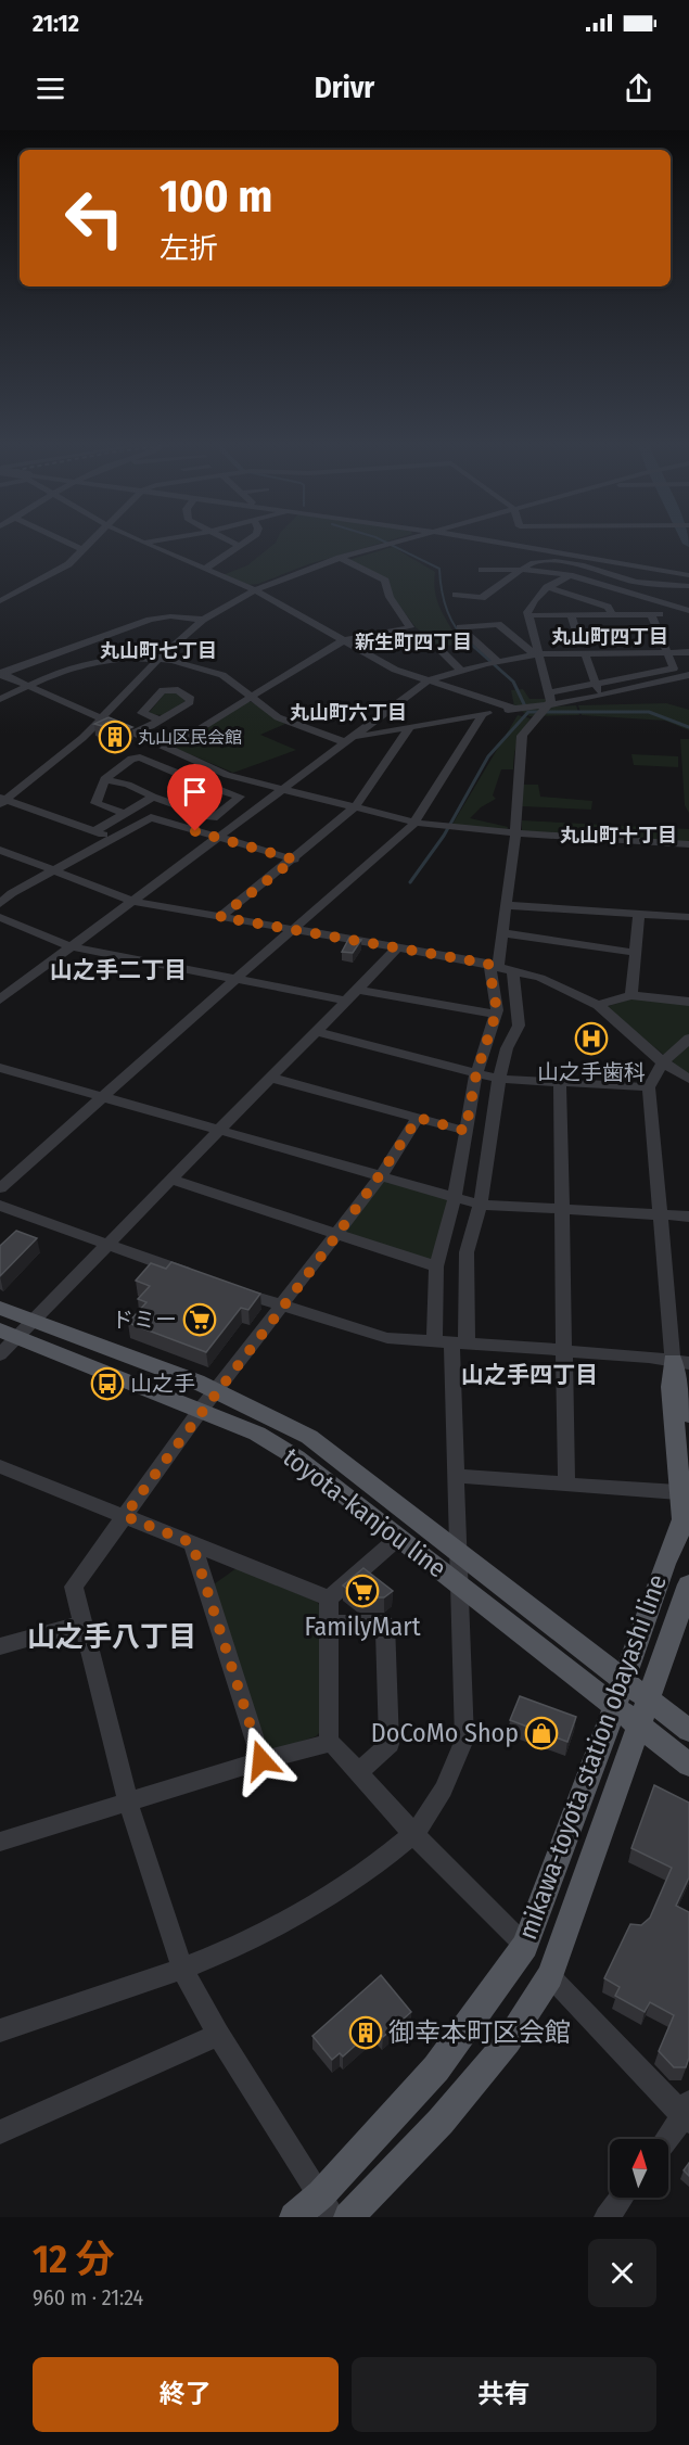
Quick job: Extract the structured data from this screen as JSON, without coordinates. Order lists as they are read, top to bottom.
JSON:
{
  "streets": {
    "main road": ["toyota-kanjou line", "mikawa-toyota station obayashi line"]
  },
  "crossings": [
    ["toyota-kanjou line", "mikawa-toyota station obayashi line"]
  ],
  "districts": [
    "丸山町四丁目",
    "新生町四丁目",
    "丸山町七丁目",
    "丸山町六丁目",
    "丸山町十丁目",
    "山之手二丁目",
    "山之手四丁目",
    "山之手八丁目"
  ],
  "places": {
    "building": ["丸山区民会館", "御幸本町区会館"],
    "hospital": ["山之手歯科"],
    "supermarket": ["ドミー", "FamilyMart"],
    "bus stop": ["山之手"],
    "shop": ["DoCoMo Shop"]
  },
  "north": "top",
  "page": {
    "status": "21:12",
    "header": "Drivr",
    "turn": ["100 m", "左折"],
    "heading": ["12 分", "960 m · 21:24"],
    "buttons": ["終了", "共有"]
  }
}
